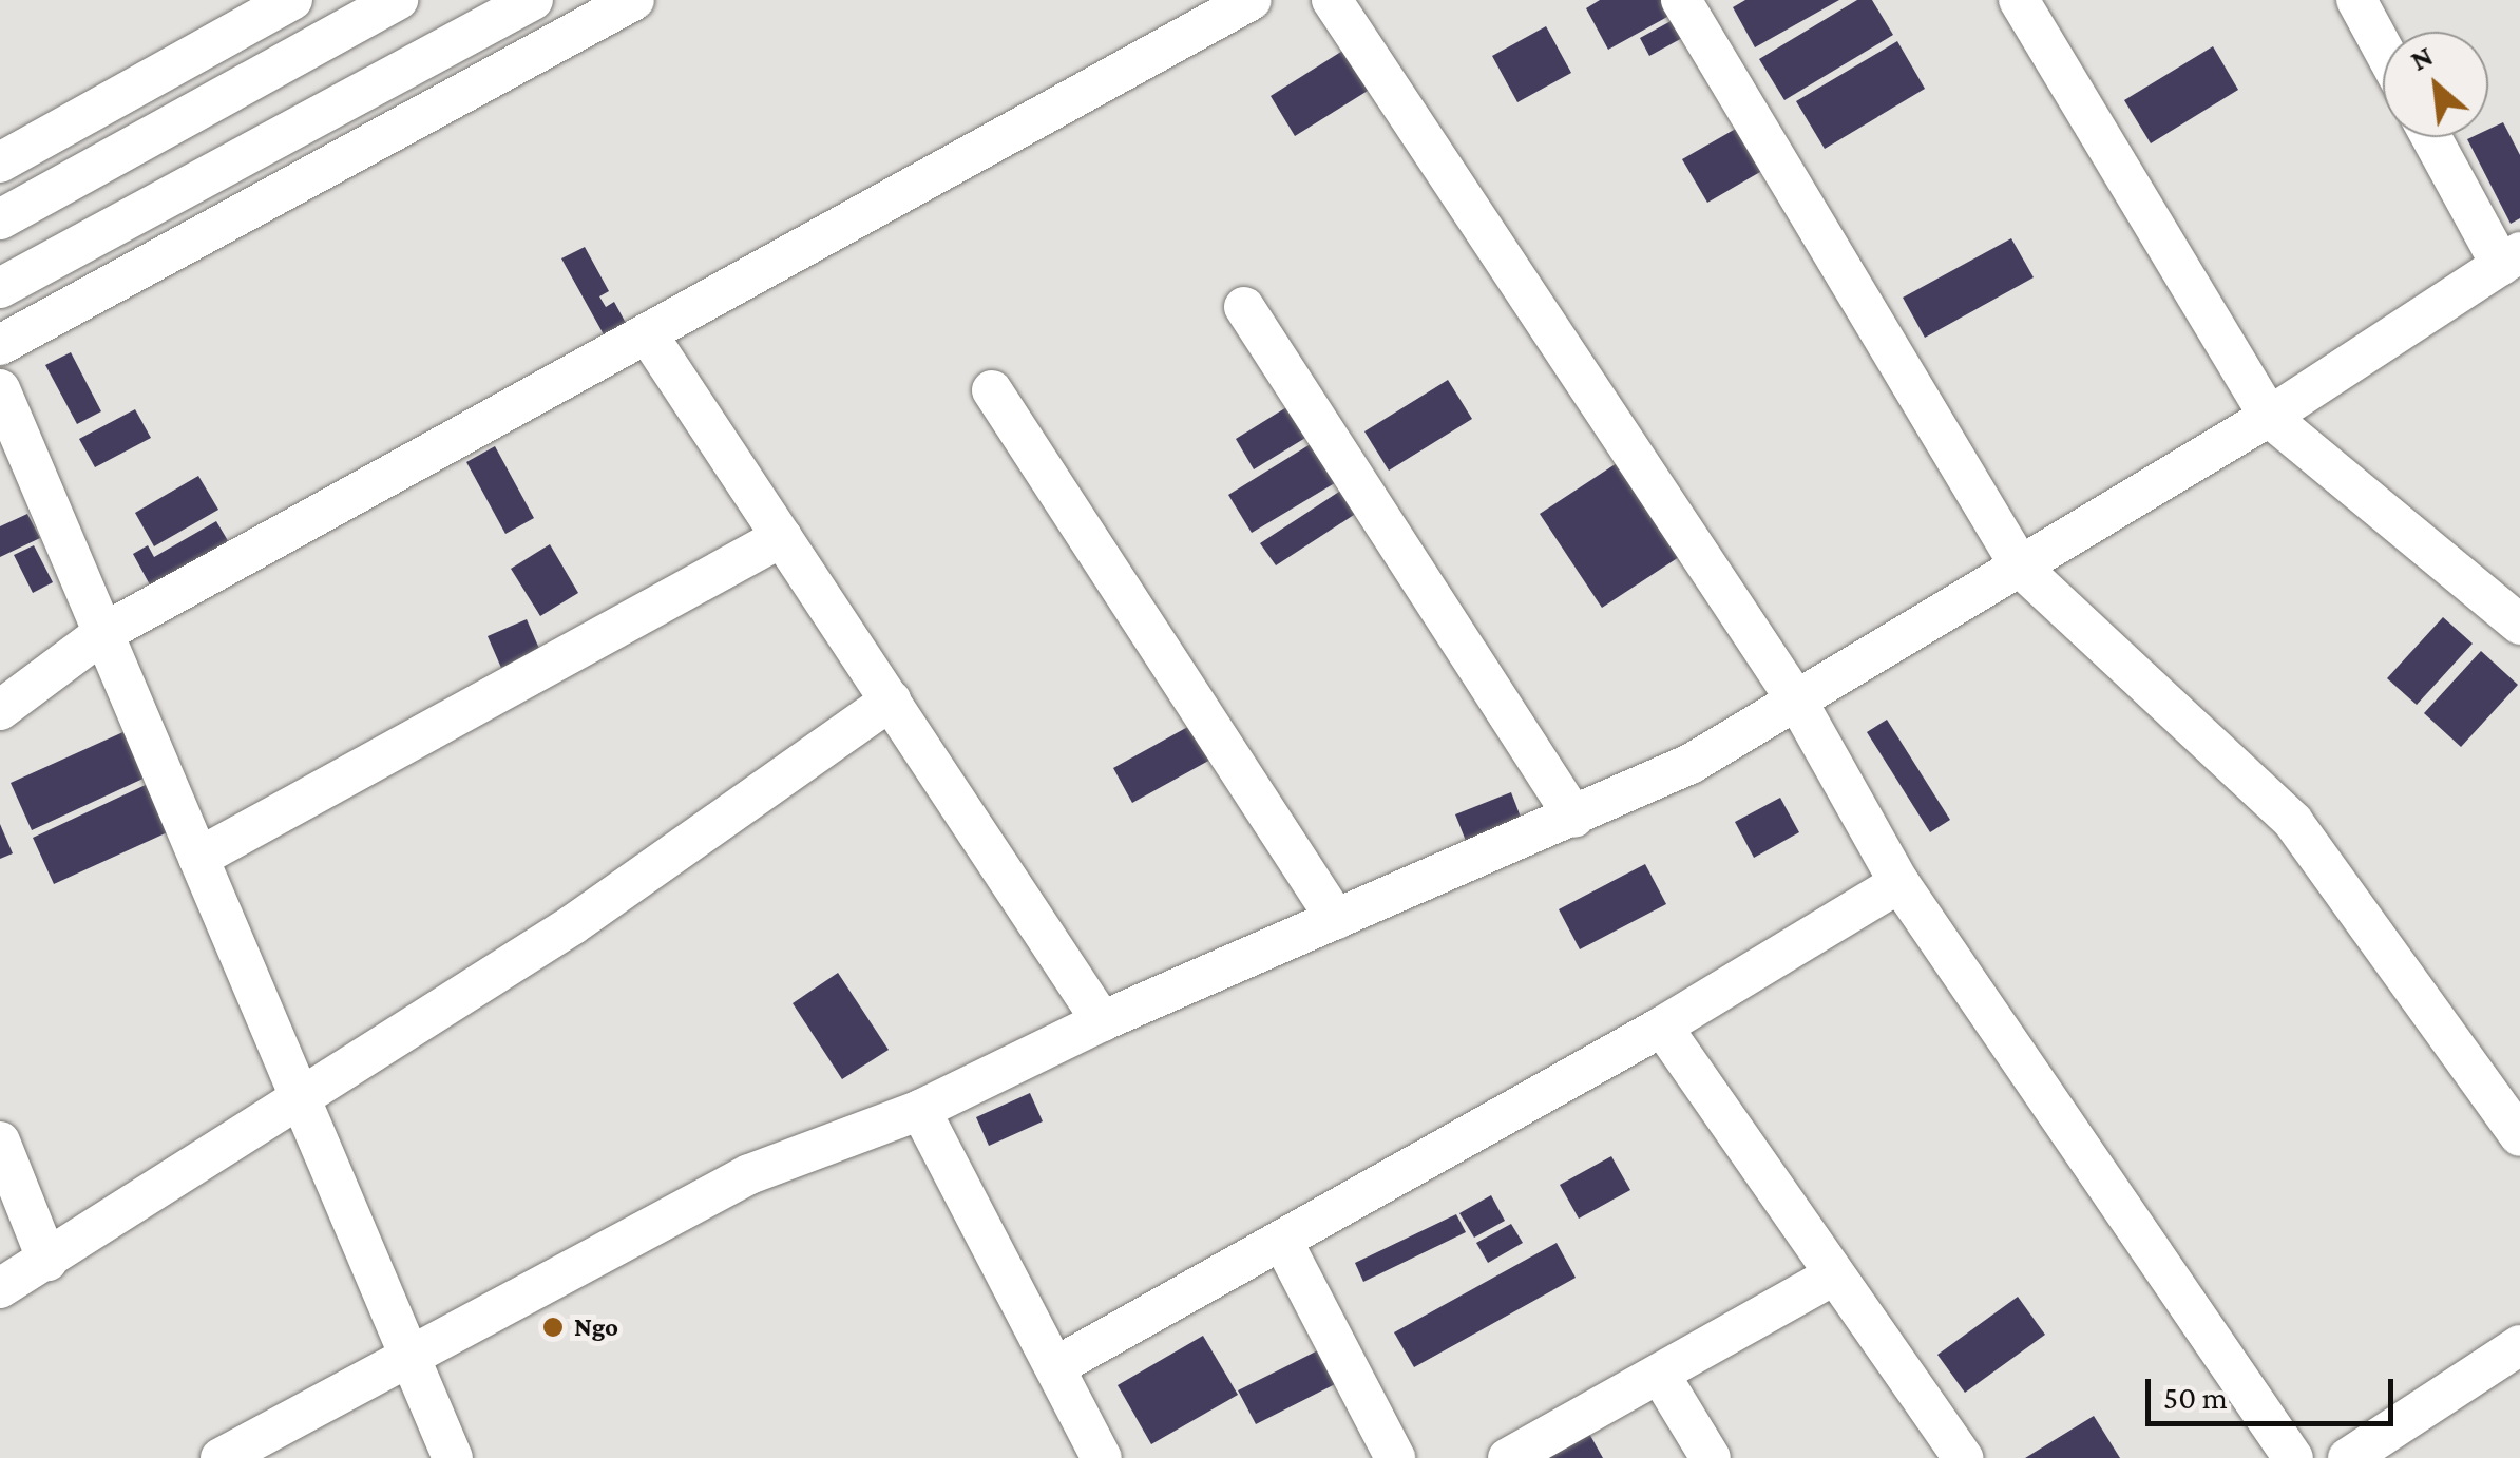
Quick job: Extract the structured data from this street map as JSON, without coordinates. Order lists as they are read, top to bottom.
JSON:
{
  "places": ["Ngo"],
  "scale_bar": "50 m",
  "north": "top left"
}
